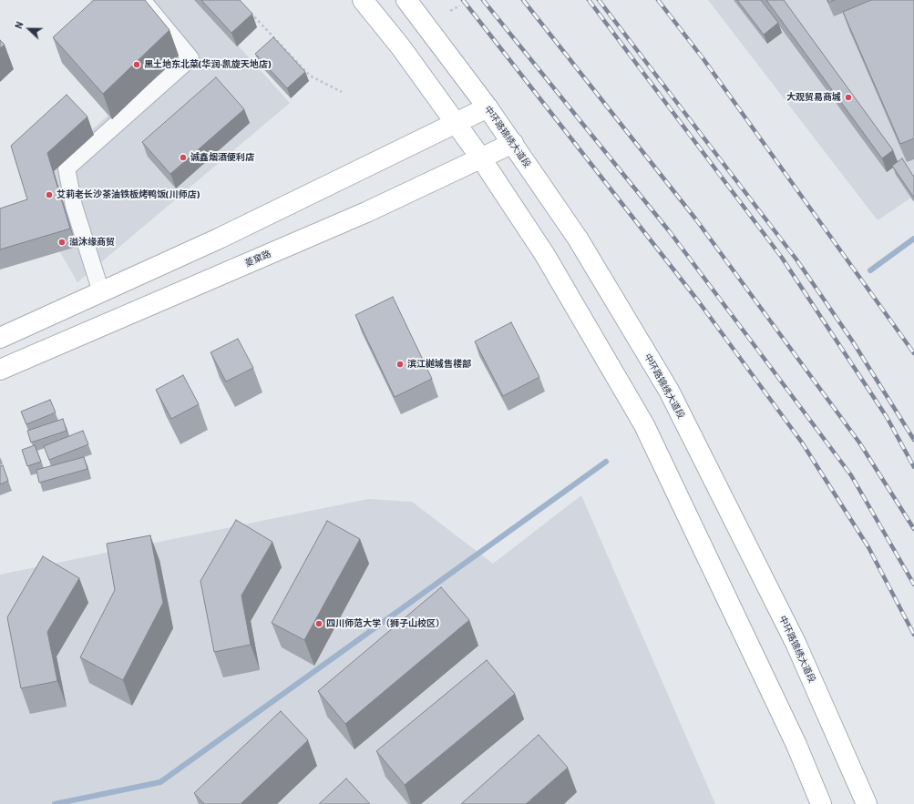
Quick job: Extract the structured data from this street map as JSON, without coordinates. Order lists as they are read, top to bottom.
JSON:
{
  "streets": {
    "main road": ["中环路锦绣大道段", "菱窠路"]
  },
  "crossings": [
    ["中环路锦绣大道段", "菱窠路"]
  ],
  "places": [
    "黑土地东北菜(华润·凯旋天地店)",
    "大观贸易商城",
    "诚鑫烟酒便利店",
    "艾莉老长沙茶油铁板烤鸭饭(川师店)",
    "溢沐缘商贸",
    "滨江樾城售楼部",
    "四川师范大学（狮子山校区）"
  ],
  "north": "left"
}
